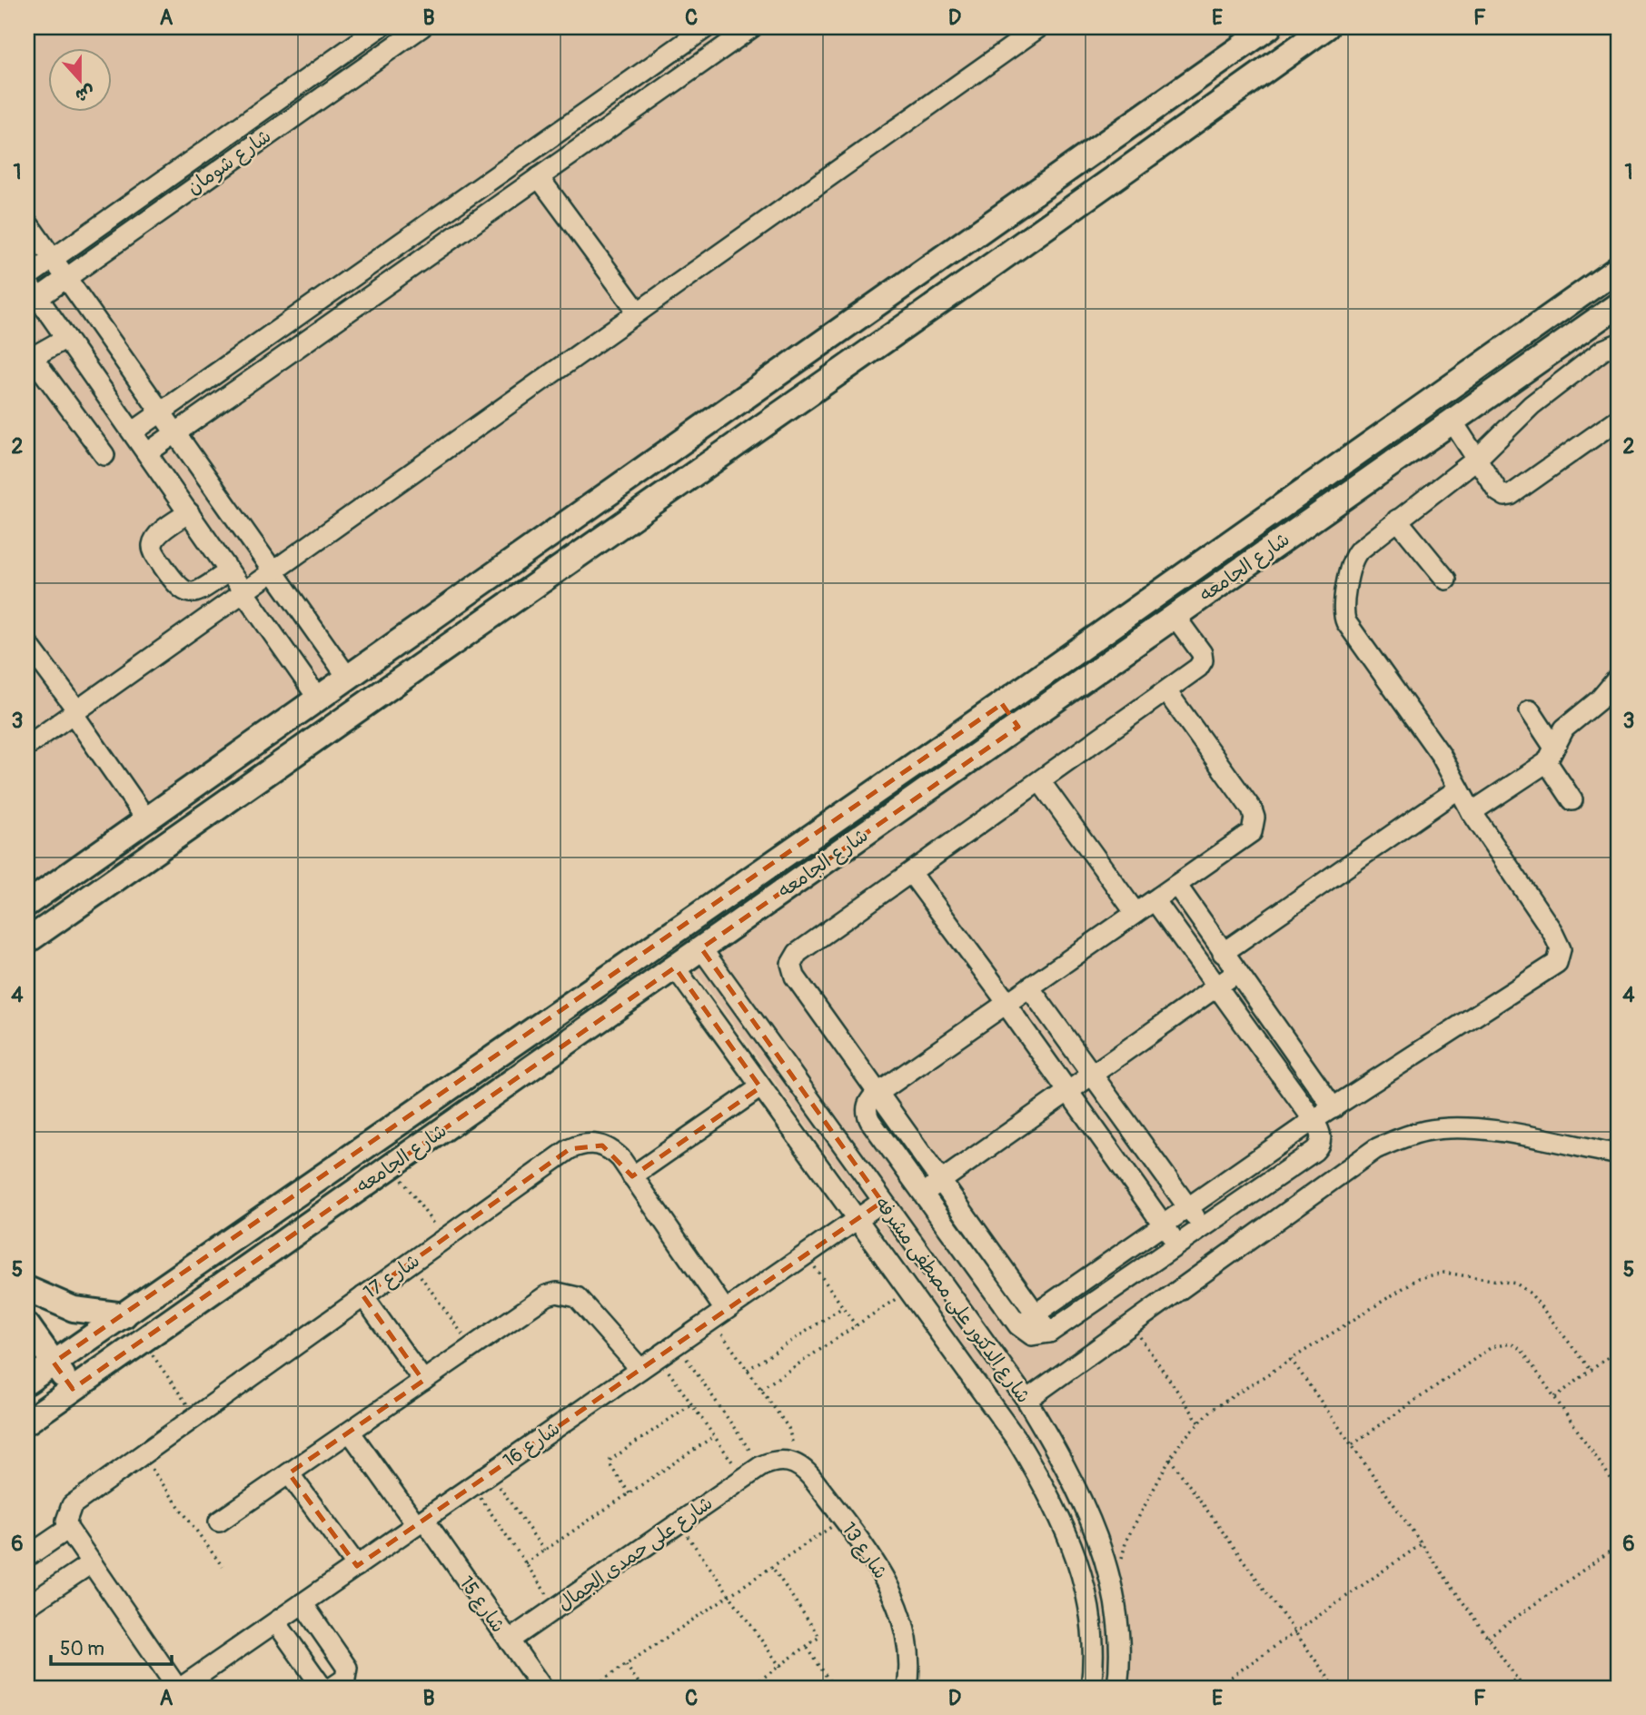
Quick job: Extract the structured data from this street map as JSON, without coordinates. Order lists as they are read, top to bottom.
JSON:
{
  "streets": {
    "main road": ["شارع الجامعه"],
    "street": [
      "شارع شومان",
      "شارع 17",
      "شارع الدكتور على مصطفى مشرفه",
      "شارع 16",
      "شارع 13",
      "شارع على حمدى الجمال",
      "شارع 15"
    ]
  },
  "crossings": [
    ["شارع الجامعه", "شارع الدكتور على مصطفى مشرفه"],
    ["شارع 17", "شارع 16"],
    ["شارع الدكتور على مصطفى مشرفه", "شارع 16"],
    ["شارع 16", "شارع 15"],
    ["شارع على حمدى الجمال", "شارع 15"]
  ],
  "scale_bar": "50 m",
  "north": "bottom",
  "grid": {
    "columns": [
      "A",
      "B",
      "C",
      "D",
      "E",
      "F"
    ],
    "rows": [
      "1",
      "2",
      "3",
      "4",
      "5",
      "6"
    ]
  }
}
